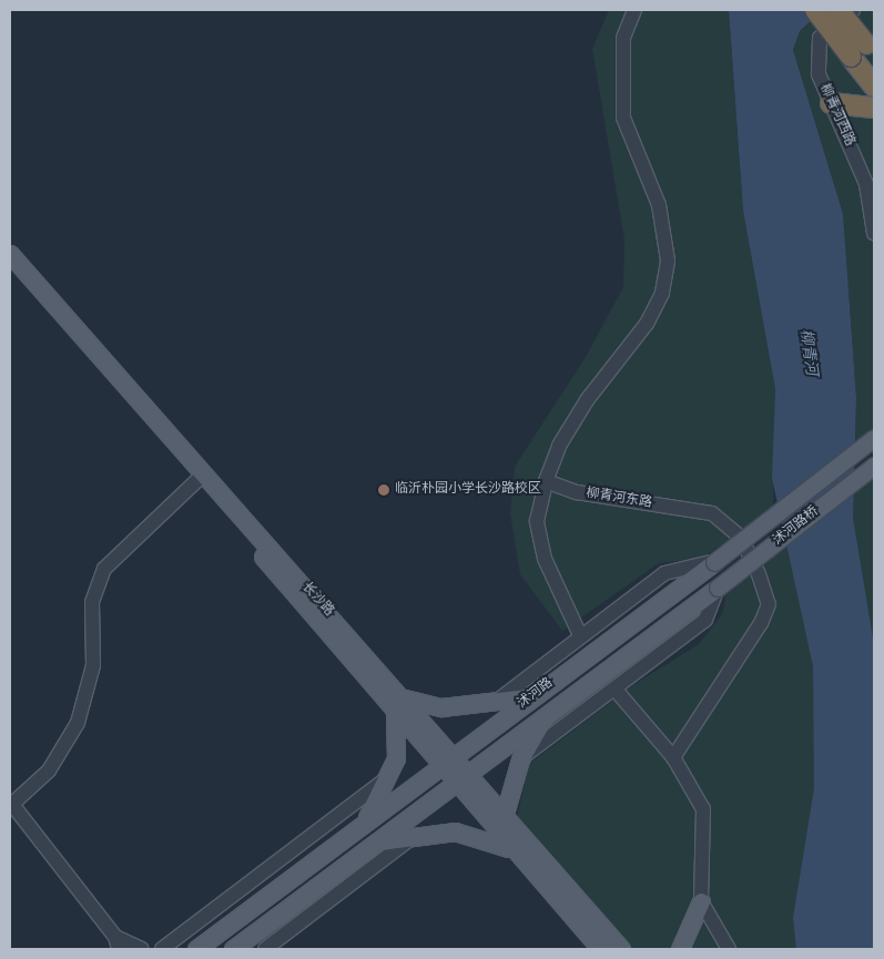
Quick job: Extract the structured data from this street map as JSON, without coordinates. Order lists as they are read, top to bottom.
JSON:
{
  "streets": {
    "main road": ["沭河路桥", "长沙路", "沭河路"],
    "street": ["柳青河西路", "柳青河东路"]
  },
  "crossings": [
    ["沭河路桥", "沭河路"],
    ["长沙路", "沭河路"]
  ],
  "water": ["柳青河"],
  "places": ["临沂朴园小学长沙路校区"]
}
